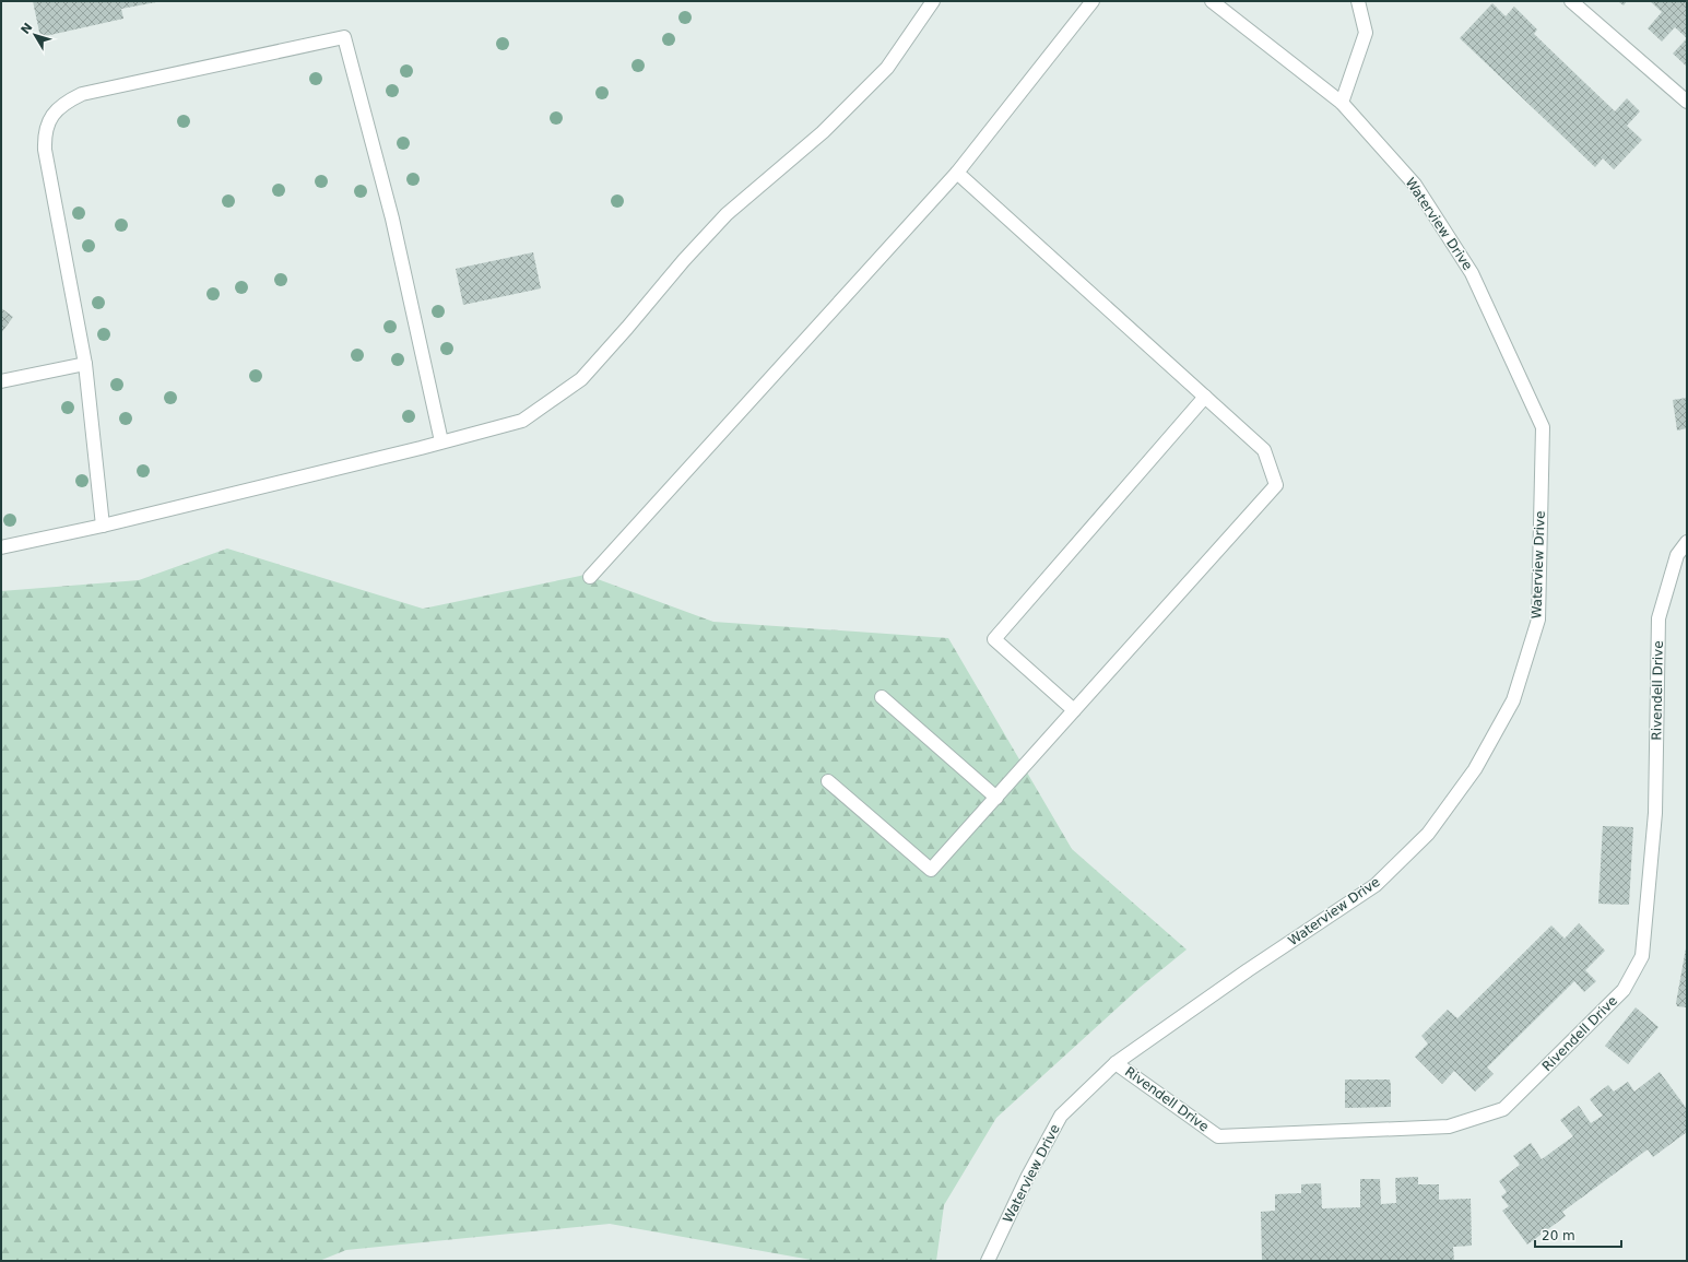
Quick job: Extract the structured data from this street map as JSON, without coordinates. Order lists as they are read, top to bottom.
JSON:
{
  "streets": {
    "street": ["Waterview Drive", "Rivendell Drive"]
  },
  "crossings": [
    ["Waterview Drive", "Rivendell Drive"]
  ],
  "scale_bar": "20 m",
  "north": "top left"
}
